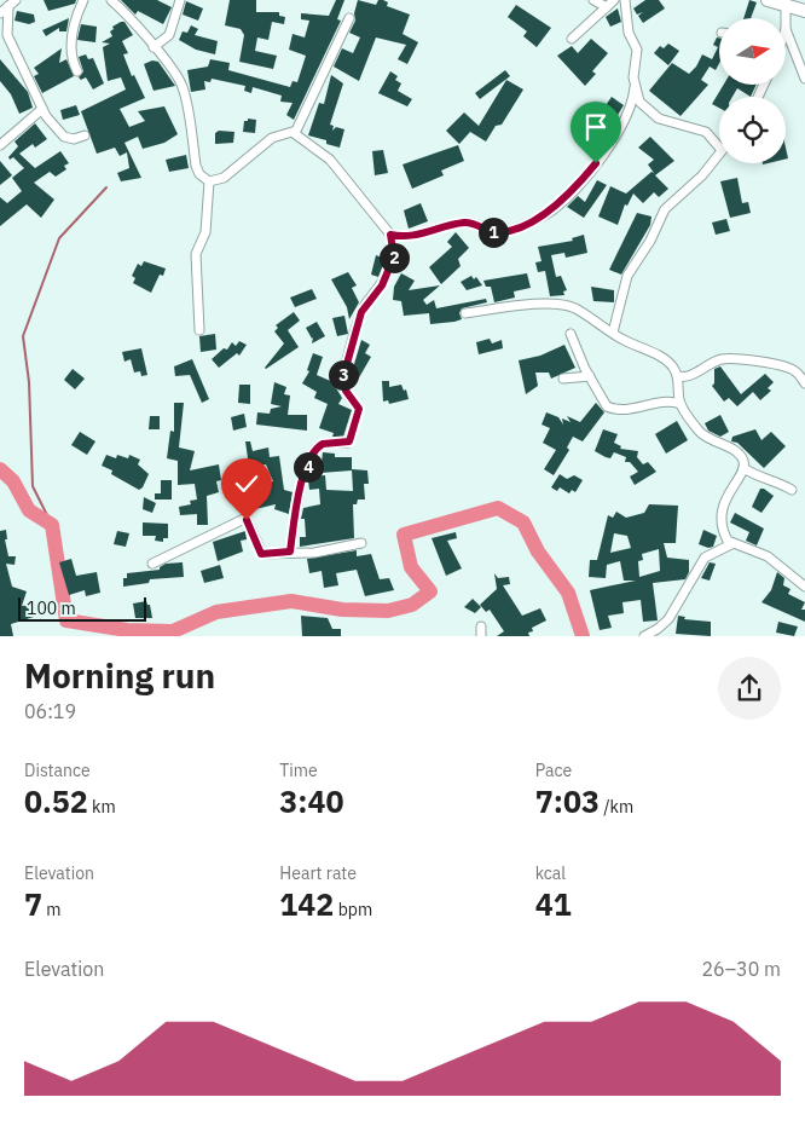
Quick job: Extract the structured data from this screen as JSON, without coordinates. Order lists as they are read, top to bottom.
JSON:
{
  "scale_bar": "100 m",
  "north": "right",
  "page": {
    "pins": [
      "1",
      "2",
      "3",
      "4"
    ],
    "scale": "100 m",
    "heading": ["Morning run", "06:19"],
    "stats": [
      ["Distance", "0.52 km"],
      ["Time", "3:40"],
      ["Pace", "7:03 /km"],
      ["Elevation", "7 m"],
      ["Heart rate", "142 bpm"],
      ["kcal", "41"]
    ],
    "chart": ["Elevation", "26–30 m"]
  }
}
